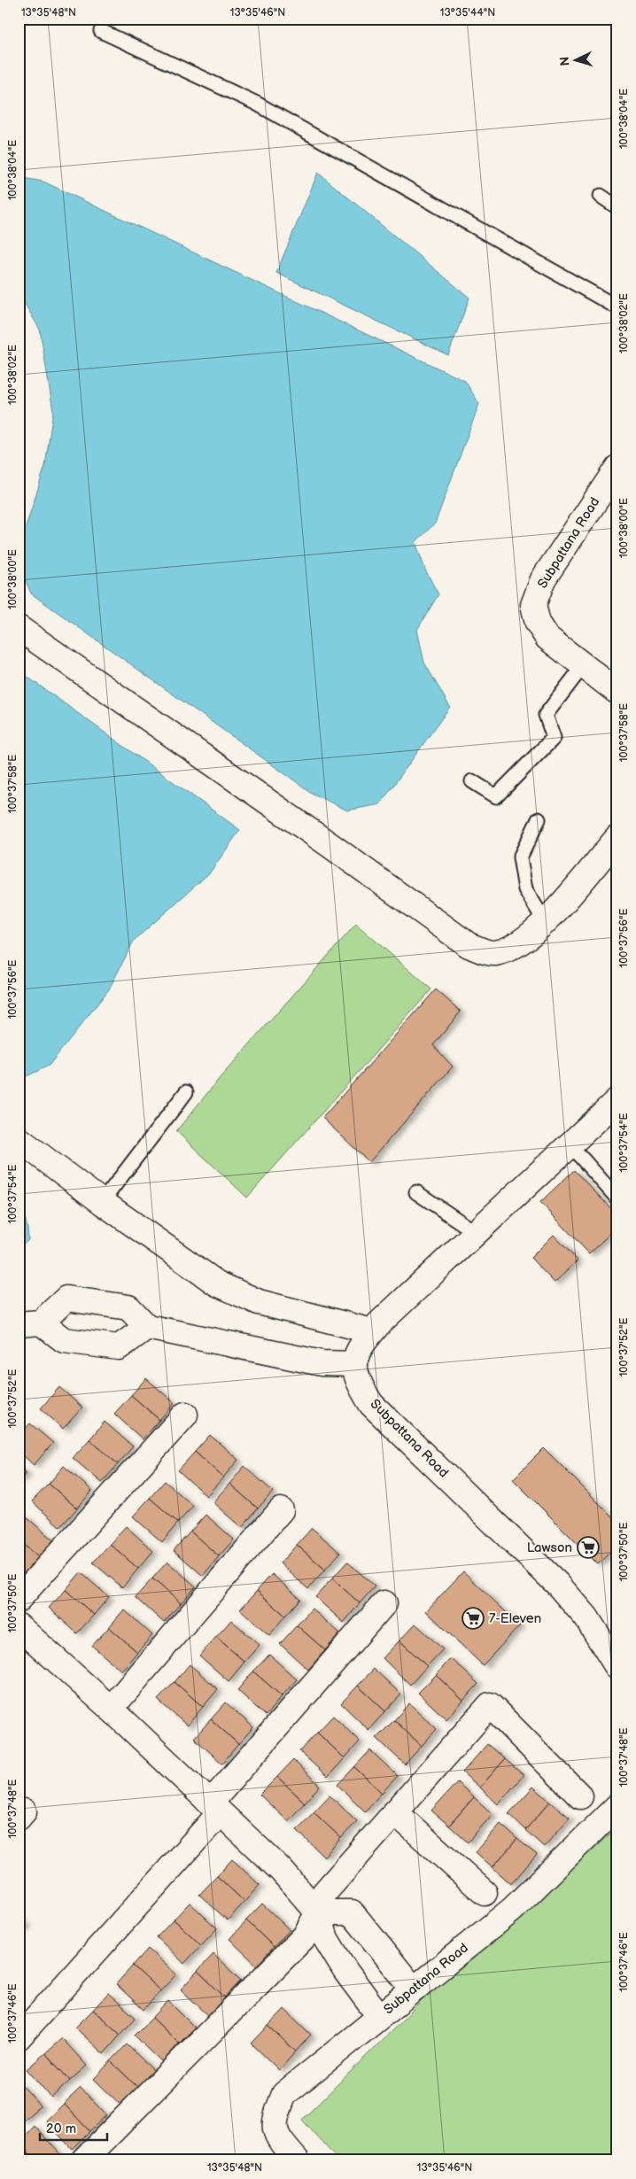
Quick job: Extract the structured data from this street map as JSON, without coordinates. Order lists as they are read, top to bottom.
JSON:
{
  "streets": {
    "street": ["Subpattana Road"]
  },
  "places": {
    "supermarket": ["Lawson", "7-Eleven"]
  },
  "scale_bar": "20 m",
  "north": "left",
  "coordinates": [
    "13°35'48\"N",
    "13°35'46\"N",
    "13°35'44\"N",
    "100°38'04\"E",
    "100°38'02\"E",
    "100°38'00\"E",
    "100°37'58\"E",
    "100°37'56\"E",
    "100°37'54\"E",
    "100°37'52\"E",
    "100°37'50\"E",
    "100°37'48\"E",
    "100°37'46\"E"
  ]
}
